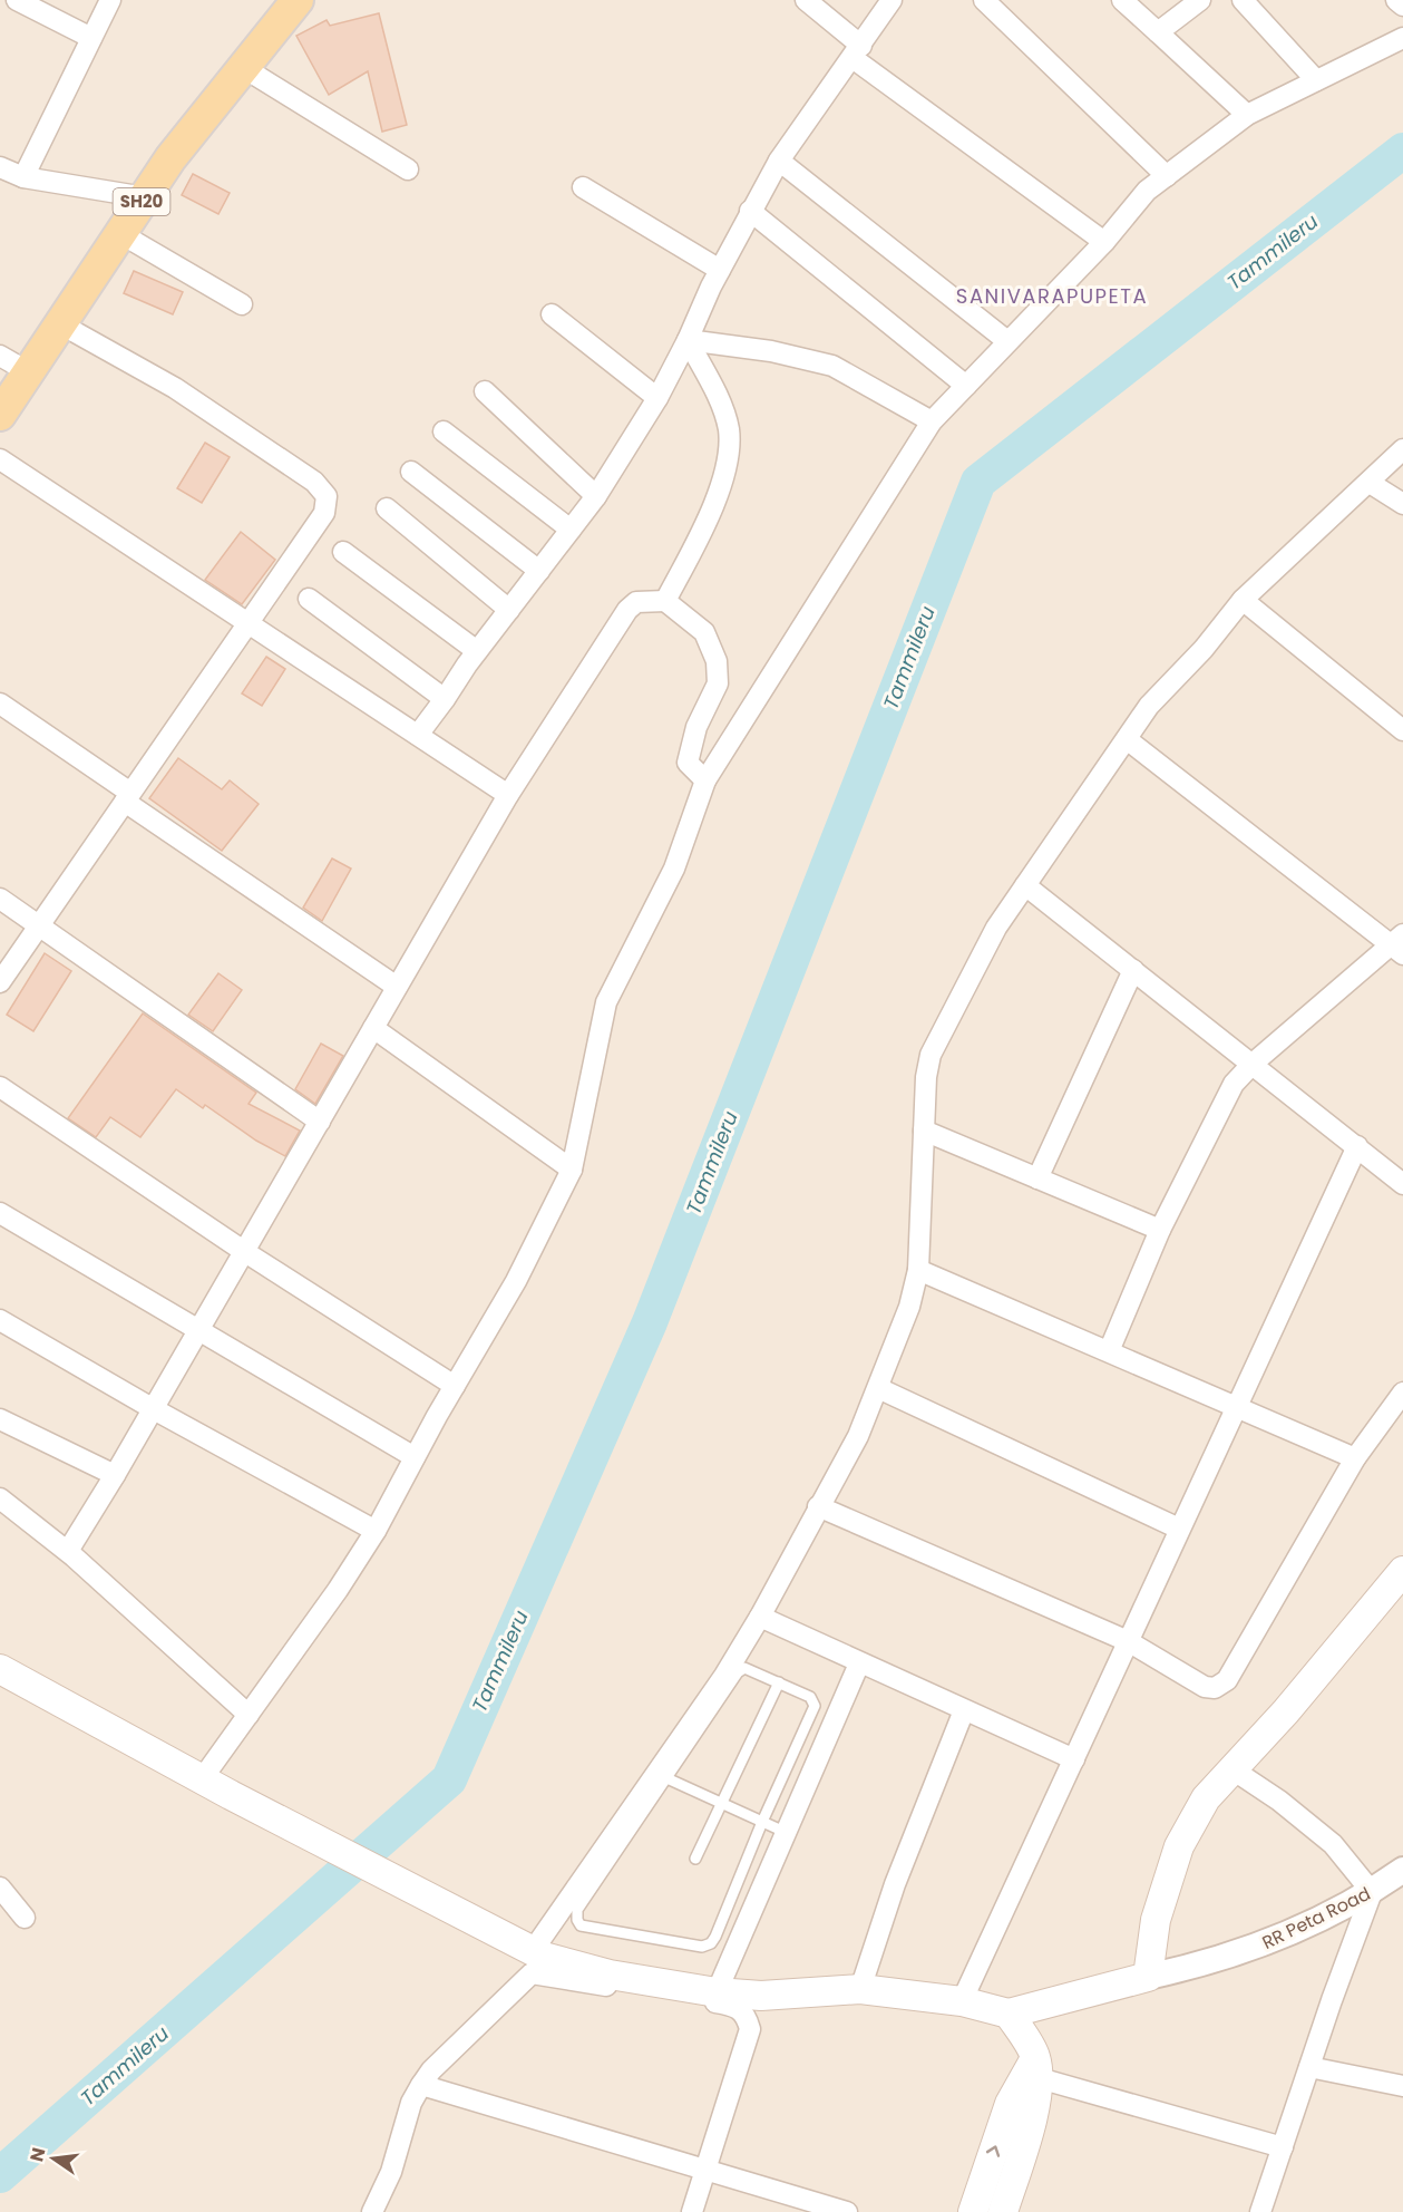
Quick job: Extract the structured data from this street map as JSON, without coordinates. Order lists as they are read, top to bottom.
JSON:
{
  "streets": {
    "main road": ["SH20"],
    "street": ["RR Peta Road"]
  },
  "districts": ["SANIVARAPUPETA"],
  "water": ["Tammileru"],
  "north": "left"
}
